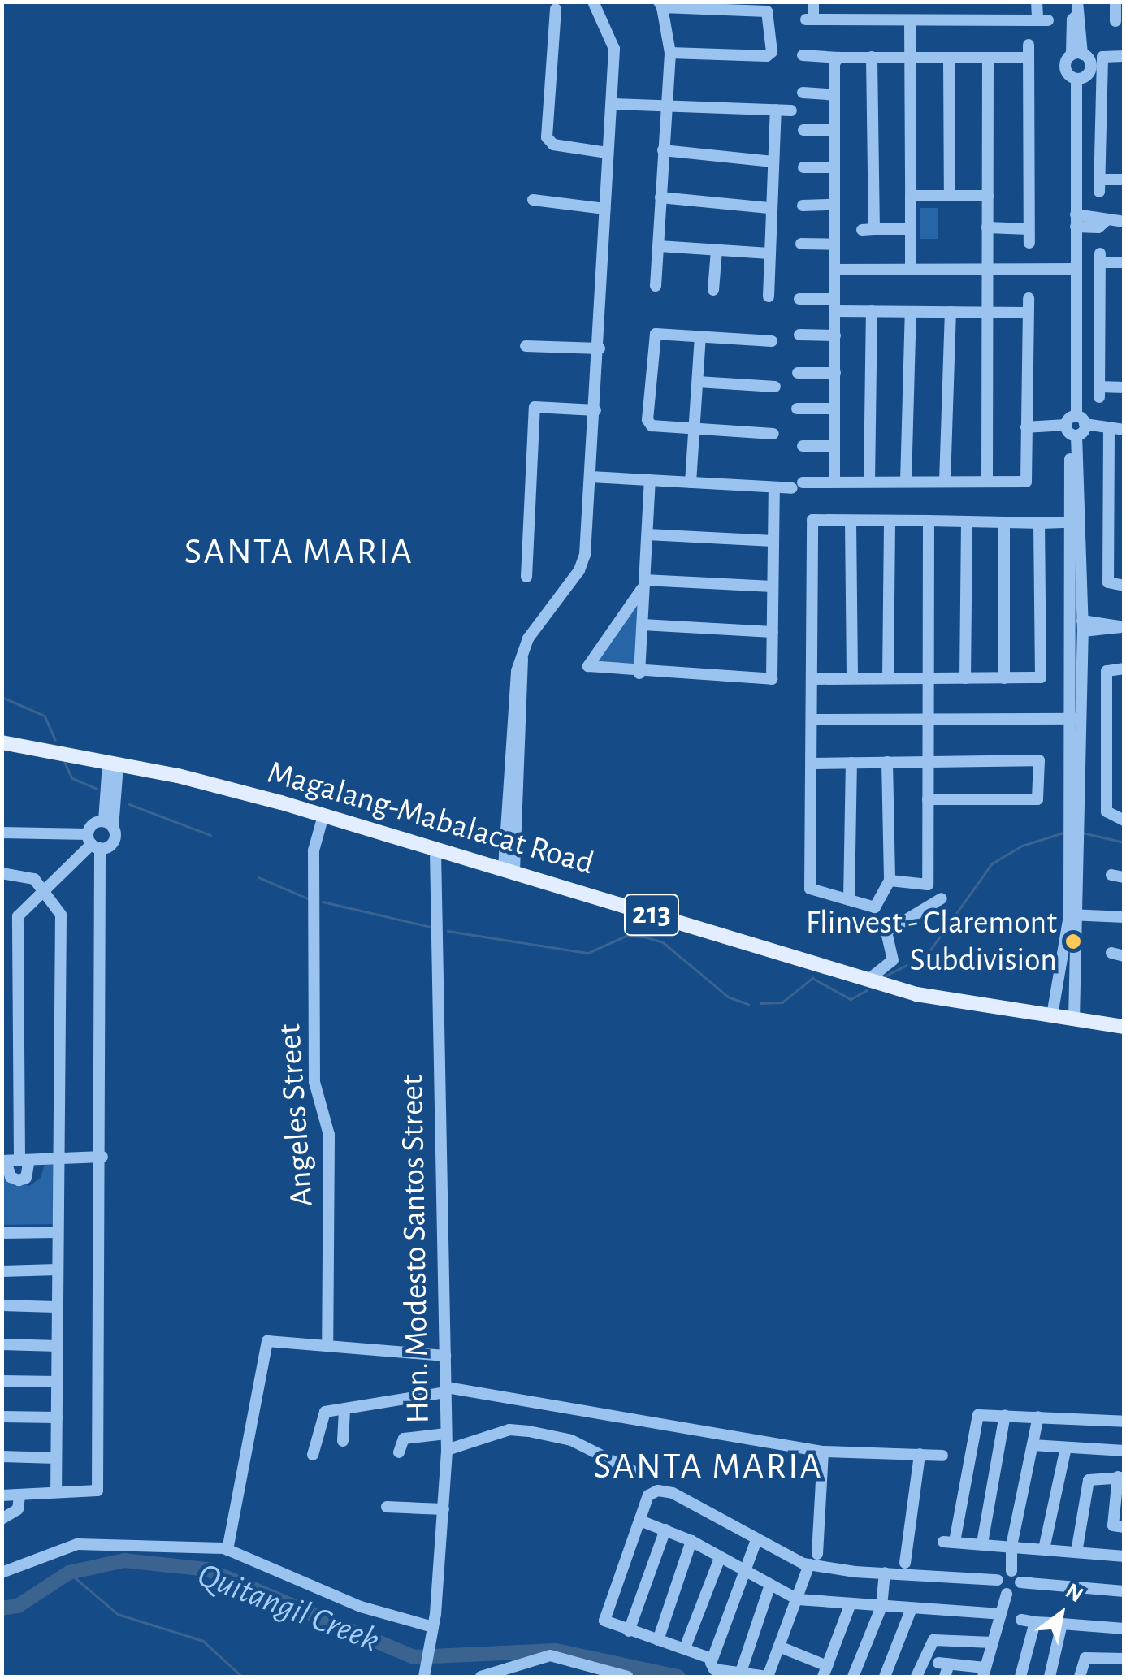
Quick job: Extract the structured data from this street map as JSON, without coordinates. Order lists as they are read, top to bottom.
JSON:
{
  "streets": {
    "main road": ["Magalang-Mabalacat Road", "213"],
    "street": ["Angeles Street", "Hon. Modesto Santos Street"]
  },
  "crossings": [
    ["Magalang-Mabalacat Road", "Angeles Street"],
    ["Magalang-Mabalacat Road", "Hon. Modesto Santos Street"]
  ],
  "districts": ["SANTA MARIA", "SANTA MARIA"],
  "water": ["Quitangil Creek"],
  "places": ["Flinvest - Claremont Subdivision"],
  "north": "top right"
}
